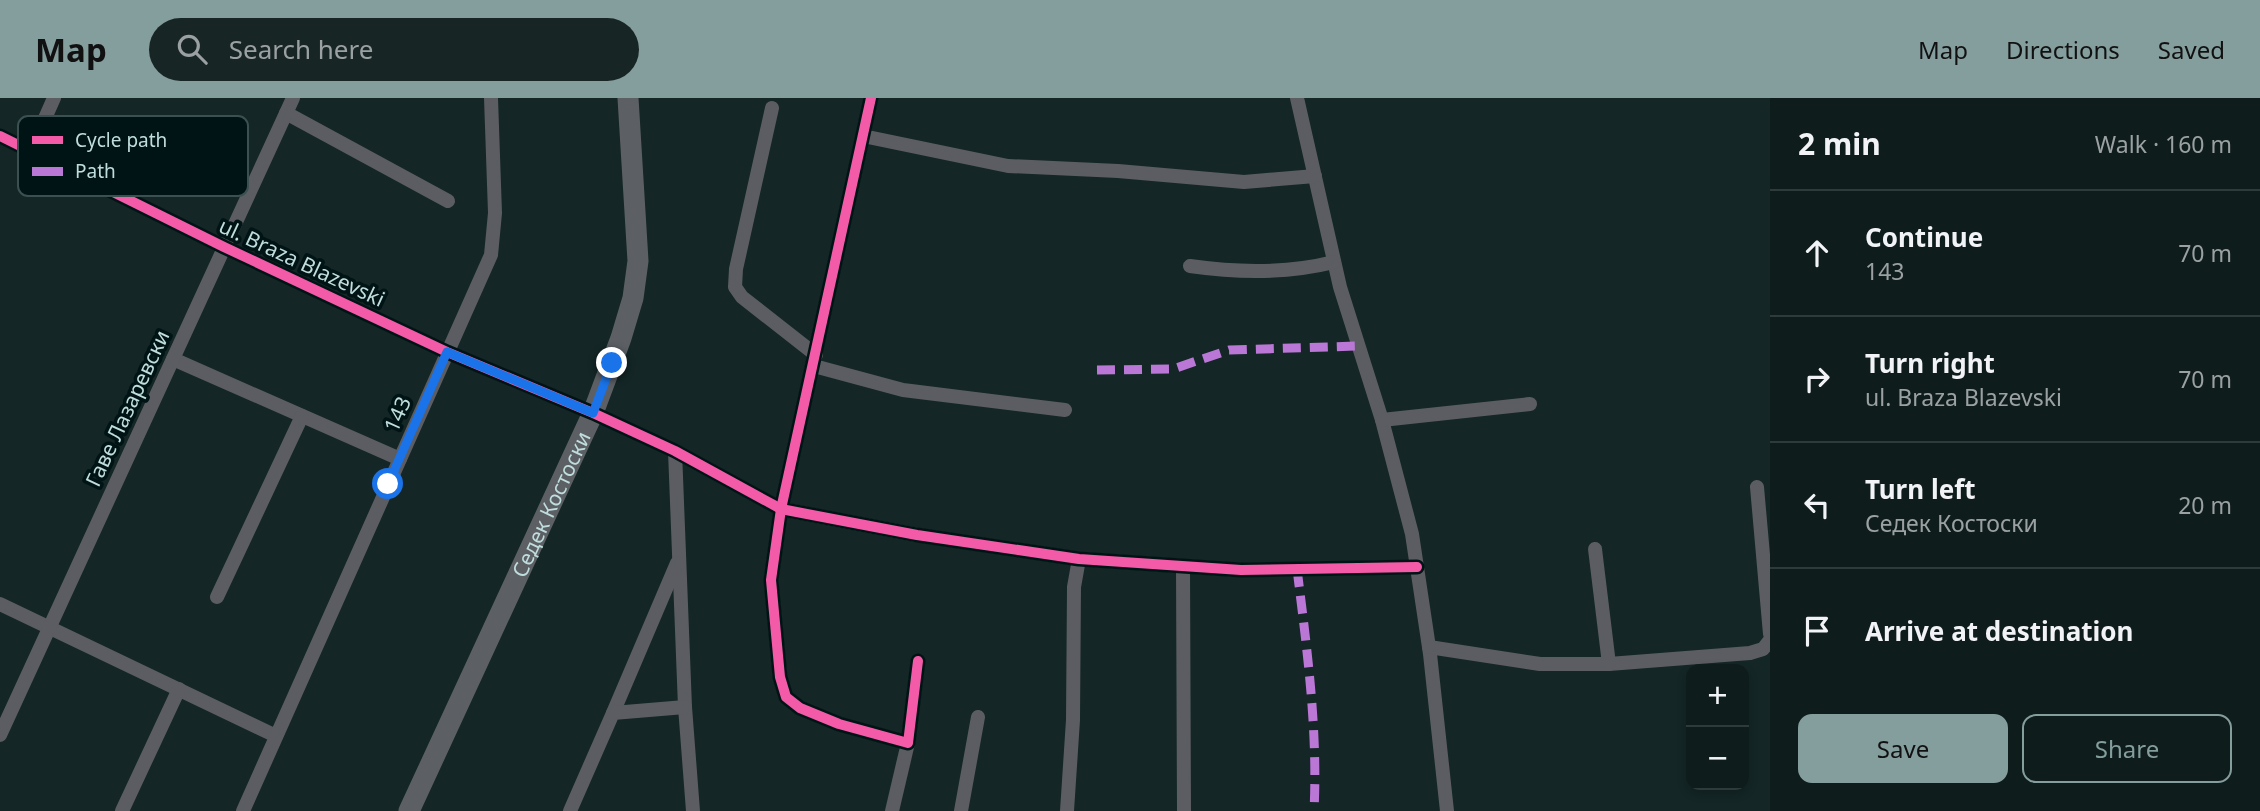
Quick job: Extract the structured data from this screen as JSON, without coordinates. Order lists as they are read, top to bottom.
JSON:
{
  "streets": {
    "main road": ["Седек Костоски"],
    "street": ["ul. Braza Blazevski", "Гаве Лазаревски", "143"]
  },
  "crossings": [
    ["ul. Braza Blazevski", "Гаве Лазаревски"],
    ["ul. Braza Blazevski", "143"],
    ["ul. Braza Blazevski", "Седек Костоски"]
  ],
  "legend": ["Cycle path", "Path"],
  "page": {
    "header": "Map",
    "search": "Search here",
    "nav": ["Map", "Directions", "Saved"],
    "heading": ["2 min", "Walk · 160 m"],
    "list": [
      ["Continue", "143", "70 m"],
      ["Turn right", "ul. Braza Blazevski", "70 m"],
      ["Turn left", "Седек Костоски", "20 m"],
      "Arrive at destination"
    ],
    "map_buttons": ["+", "−"],
    "buttons": ["Save", "Share"]
  }
}
